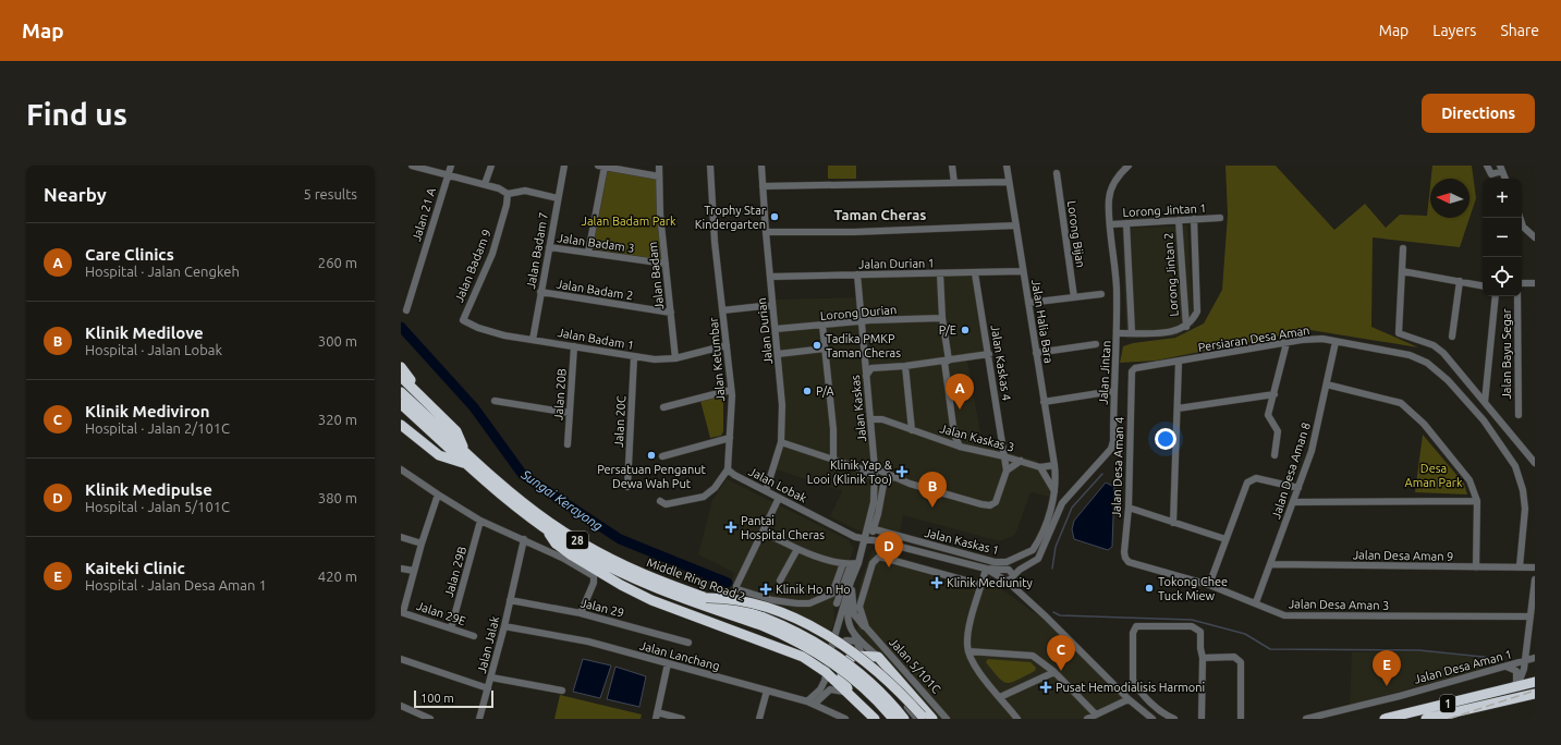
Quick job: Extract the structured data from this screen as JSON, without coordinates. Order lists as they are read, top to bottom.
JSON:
{
  "streets": {
    "highway": ["28", "Middle Ring Road 2", "1"],
    "street": [
      "Lorong Jintan 1",
      "Jalan 21 A",
      "Lorong Bijan",
      "Jalan Badam 3",
      "Jalan Badam 7",
      "Jalan Durian 1",
      "Jalan Badam 9",
      "Lorong Jintan 2",
      "Jalan Badam",
      "Jalan Badam 2",
      "Lorong Durian",
      "Jalan Halia Bara",
      "Jalan Durian",
      "Jalan Badam 1",
      "Persiaran Desa Aman",
      "Jalan Bayu Segar",
      "Jalan Ketumbar",
      "Jalan Kaskas 4",
      "Jalan Jintan",
      "Jalan 20B",
      "Jalan Kaskas",
      "Jalan 20C",
      "Jalan Kaskas 3",
      "Jalan Desa Aman 4",
      "Jalan Desa Aman 8",
      "Jalan Lobak",
      "Jalan Kaskas 1",
      "Jalan Desa Aman 9",
      "Jalan 29B",
      "Jalan Desa Aman 3",
      "Jalan 29",
      "Jalan 29E",
      "Jalan Jalak",
      "Jalan Lanchang",
      "Jalan 5/101C",
      "Jalan Desa Aman 1"
    ]
  },
  "crossings": [
    ["Lorong Jintan 1", "Lorong Jintan 2"],
    ["Lorong Jintan 1", "Jalan Jintan"],
    ["Jalan Badam 3", "Jalan Badam 7"],
    ["Jalan Badam 3", "Jalan Badam"],
    ["Jalan Badam 7", "Jalan Badam 2"],
    ["Jalan Badam 7", "Jalan Badam 1"],
    ["Jalan Durian 1", "Jalan Halia Bara"],
    ["Jalan Durian 1", "Jalan Durian"],
    ["Jalan Durian 1", "Jalan Kaskas 4"],
    ["Jalan Durian 1", "Jalan Kaskas"],
    ["Jalan Badam 9", "Jalan Badam 1"],
    ["Lorong Jintan 2", "Jalan Jintan"],
    ["Jalan Badam", "Jalan Badam 2"],
    ["Jalan Badam", "Jalan Badam 1"],
    ["Lorong Durian", "Jalan Durian"],
    ["Lorong Durian", "Jalan Kaskas"],
    ["Jalan Halia Bara", "Jalan Kaskas 3"],
    ["Jalan Halia Bara", "Jalan Kaskas 1"],
    ["Jalan Durian", "Jalan Lobak"],
    ["Jalan Badam 1", "Jalan Ketumbar"],
    ["Jalan Badam 1", "Jalan 20B"],
    ["Jalan Badam 1", "Jalan 20C"],
    ["Persiaran Desa Aman", "Jalan Desa Aman 4"],
    ["Persiaran Desa Aman", "Jalan Desa Aman 8"],
    ["Persiaran Desa Aman", "Jalan Desa Aman 9"],
    ["Jalan Ketumbar", "Jalan Lobak"],
    ["Jalan Kaskas 4", "Jalan Kaskas 3"],
    ["Jalan Kaskas", "Jalan Kaskas 3"],
    ["Jalan Kaskas", "Jalan Lobak"],
    ["Jalan Kaskas", "Jalan Kaskas 1"],
    ["Jalan Kaskas", "Jalan Lanchang"],
    ["Jalan Kaskas 3", "Jalan Kaskas 1"],
    ["Jalan Desa Aman 4", "Jalan Desa Aman 3"],
    ["Jalan Desa Aman 8", "Jalan Desa Aman 9"],
    ["Jalan Desa Aman 8", "Jalan Desa Aman 3"],
    ["Jalan 29B", "Jalan 29E"],
    ["Jalan 29", "Jalan Jalak"],
    ["Jalan Jalak", "Jalan Lanchang"]
  ],
  "districts": ["Taman Cheras"],
  "water": ["Sungai Kerayong"],
  "parks": ["Jalan Badam Park", "Desa Aman Park"],
  "places": {
    "other": [
      "Trophy Star Kindergarten",
      "P/E",
      "Tadika PMKP Taman Cheras",
      "P/A",
      "Persatuan Penganut Dewa Wah Put",
      "Tokong Chee Tuck Miew"
    ],
    "health": [
      "Klinik Yap & Looi (Klinik Too)",
      "Pantai Hospital Cheras",
      "Klinik Mediunity",
      "Klinik Ho n Ho",
      "Pusat Hemodialisis Harmoni"
    ]
  },
  "scale_bar": "100 m",
  "north": "left",
  "page": {
    "header": "Map",
    "nav": ["Map", "Layers", "Share"],
    "buttons": "Directions",
    "title": "Find us",
    "heading": ["Nearby", "5 results"],
    "map_buttons": ["+", "−"],
    "list": [
      {
        "mark": "A",
        "name": "Care Clinics",
        "note": "Hospital · Jalan Cengkeh",
        "value": "260 m"
      },
      {
        "mark": "B",
        "name": "Klinik Medilove",
        "note": "Hospital · Jalan Lobak",
        "value": "300 m"
      },
      {
        "mark": "C",
        "name": "Klinik Mediviron",
        "note": "Hospital · Jalan 2/101C",
        "value": "320 m"
      },
      {
        "mark": "D",
        "name": "Klinik Medipulse",
        "note": "Hospital · Jalan 5/101C",
        "value": "380 m"
      },
      {
        "mark": "E",
        "name": "Kaiteki Clinic",
        "note": "Hospital · Jalan Desa Aman 1",
        "value": "420 m"
      }
    ],
    "pins": [
      "A",
      "B",
      "D",
      "C",
      "E"
    ],
    "scale": "100 m"
  }
}
